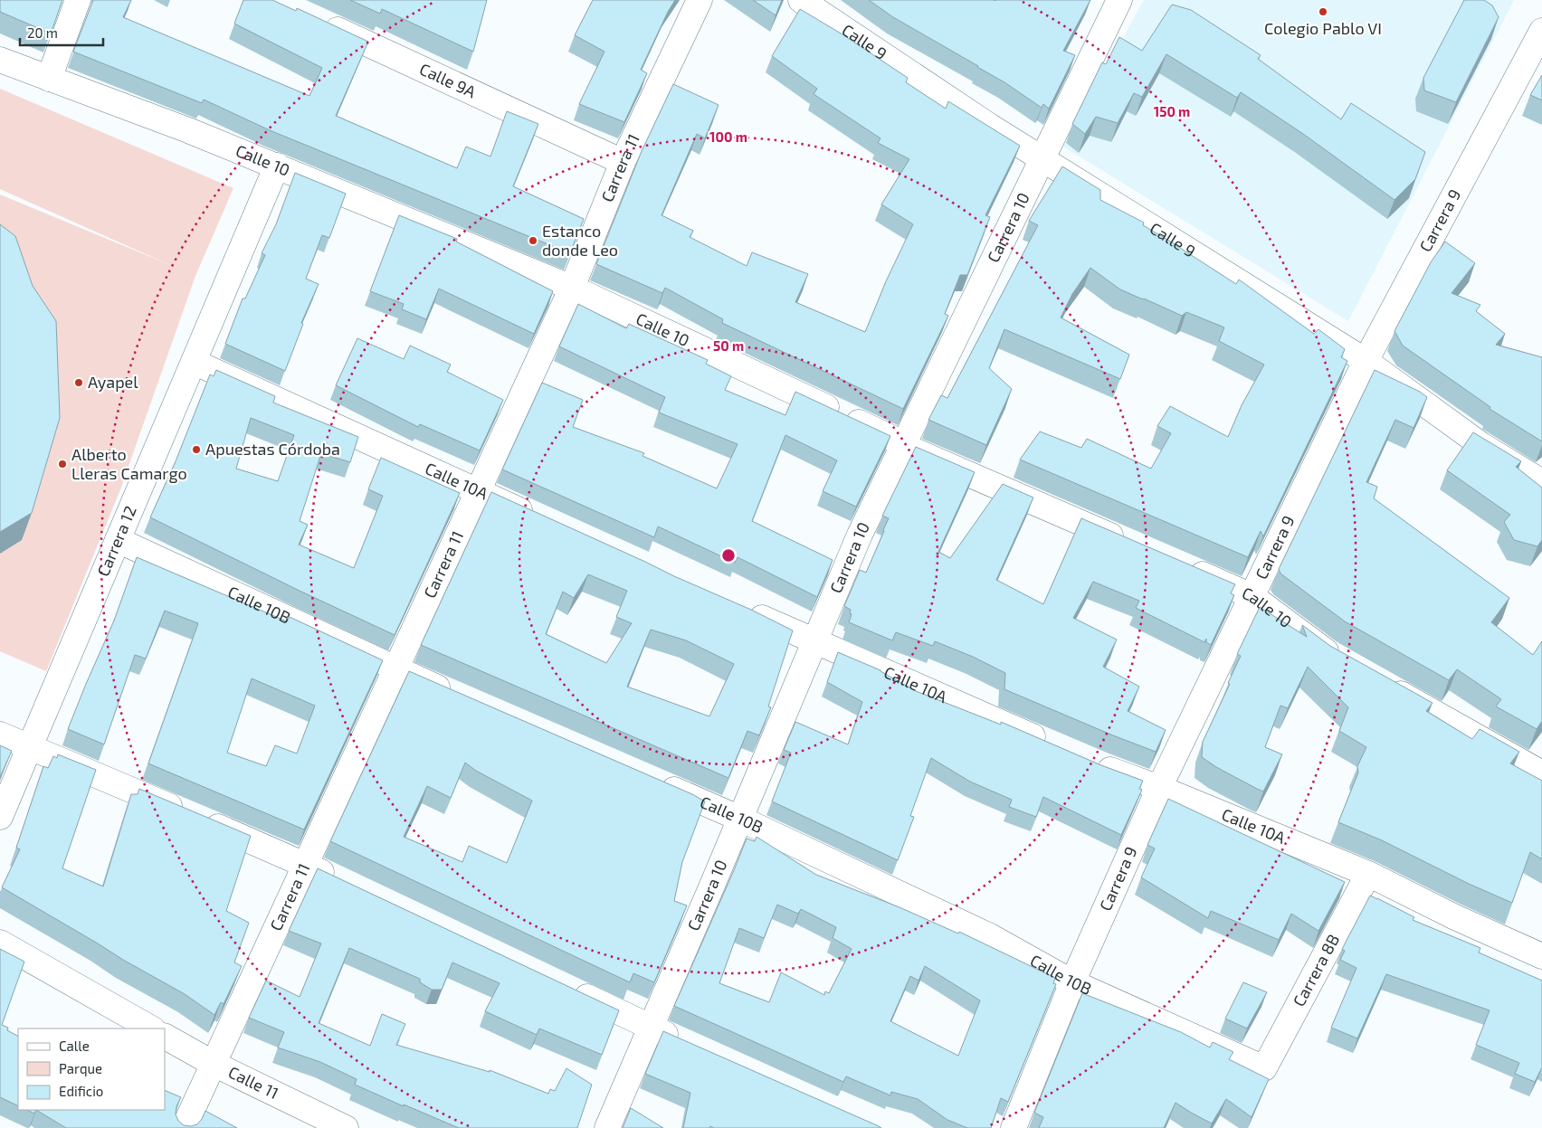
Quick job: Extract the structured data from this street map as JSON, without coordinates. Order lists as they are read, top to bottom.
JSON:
{
  "streets": {
    "street": [
      "Calle 9",
      "Calle 9A",
      "Calle 10",
      "Carrera 11",
      "Carrera 9",
      "Carrera 10",
      "Calle 10A",
      "Carrera 12",
      "Calle 10B",
      "Carrera 8B",
      "Calle 11"
    ]
  },
  "crossings": [
    ["Calle 9", "Carrera 9"],
    ["Calle 9", "Carrera 10"],
    ["Calle 9A", "Carrera 11"],
    ["Calle 10", "Carrera 11"],
    ["Calle 10", "Carrera 9"],
    ["Calle 10", "Carrera 10"],
    ["Calle 10", "Carrera 12"],
    ["Carrera 11", "Calle 10A"],
    ["Carrera 11", "Calle 10B"],
    ["Carrera 11", "Calle 11"],
    ["Carrera 9", "Calle 10A"],
    ["Carrera 9", "Calle 10B"],
    ["Carrera 10", "Calle 10A"],
    ["Carrera 10", "Calle 10B"],
    ["Calle 10A", "Carrera 12"],
    ["Calle 10A", "Carrera 8B"],
    ["Carrera 12", "Calle 10B"],
    ["Calle 10B", "Carrera 8B"]
  ],
  "places": [
    "Colegio Pablo VI",
    "Estanco donde Leo",
    "Ayapel",
    "Apuestas Córdoba",
    "Alberto Lleras Camargo"
  ],
  "legend": ["Calle", "Parque", "Edificio"],
  "scale_bar": "20 m",
  "rings": ["150 m", "100 m", "50 m"]
}
